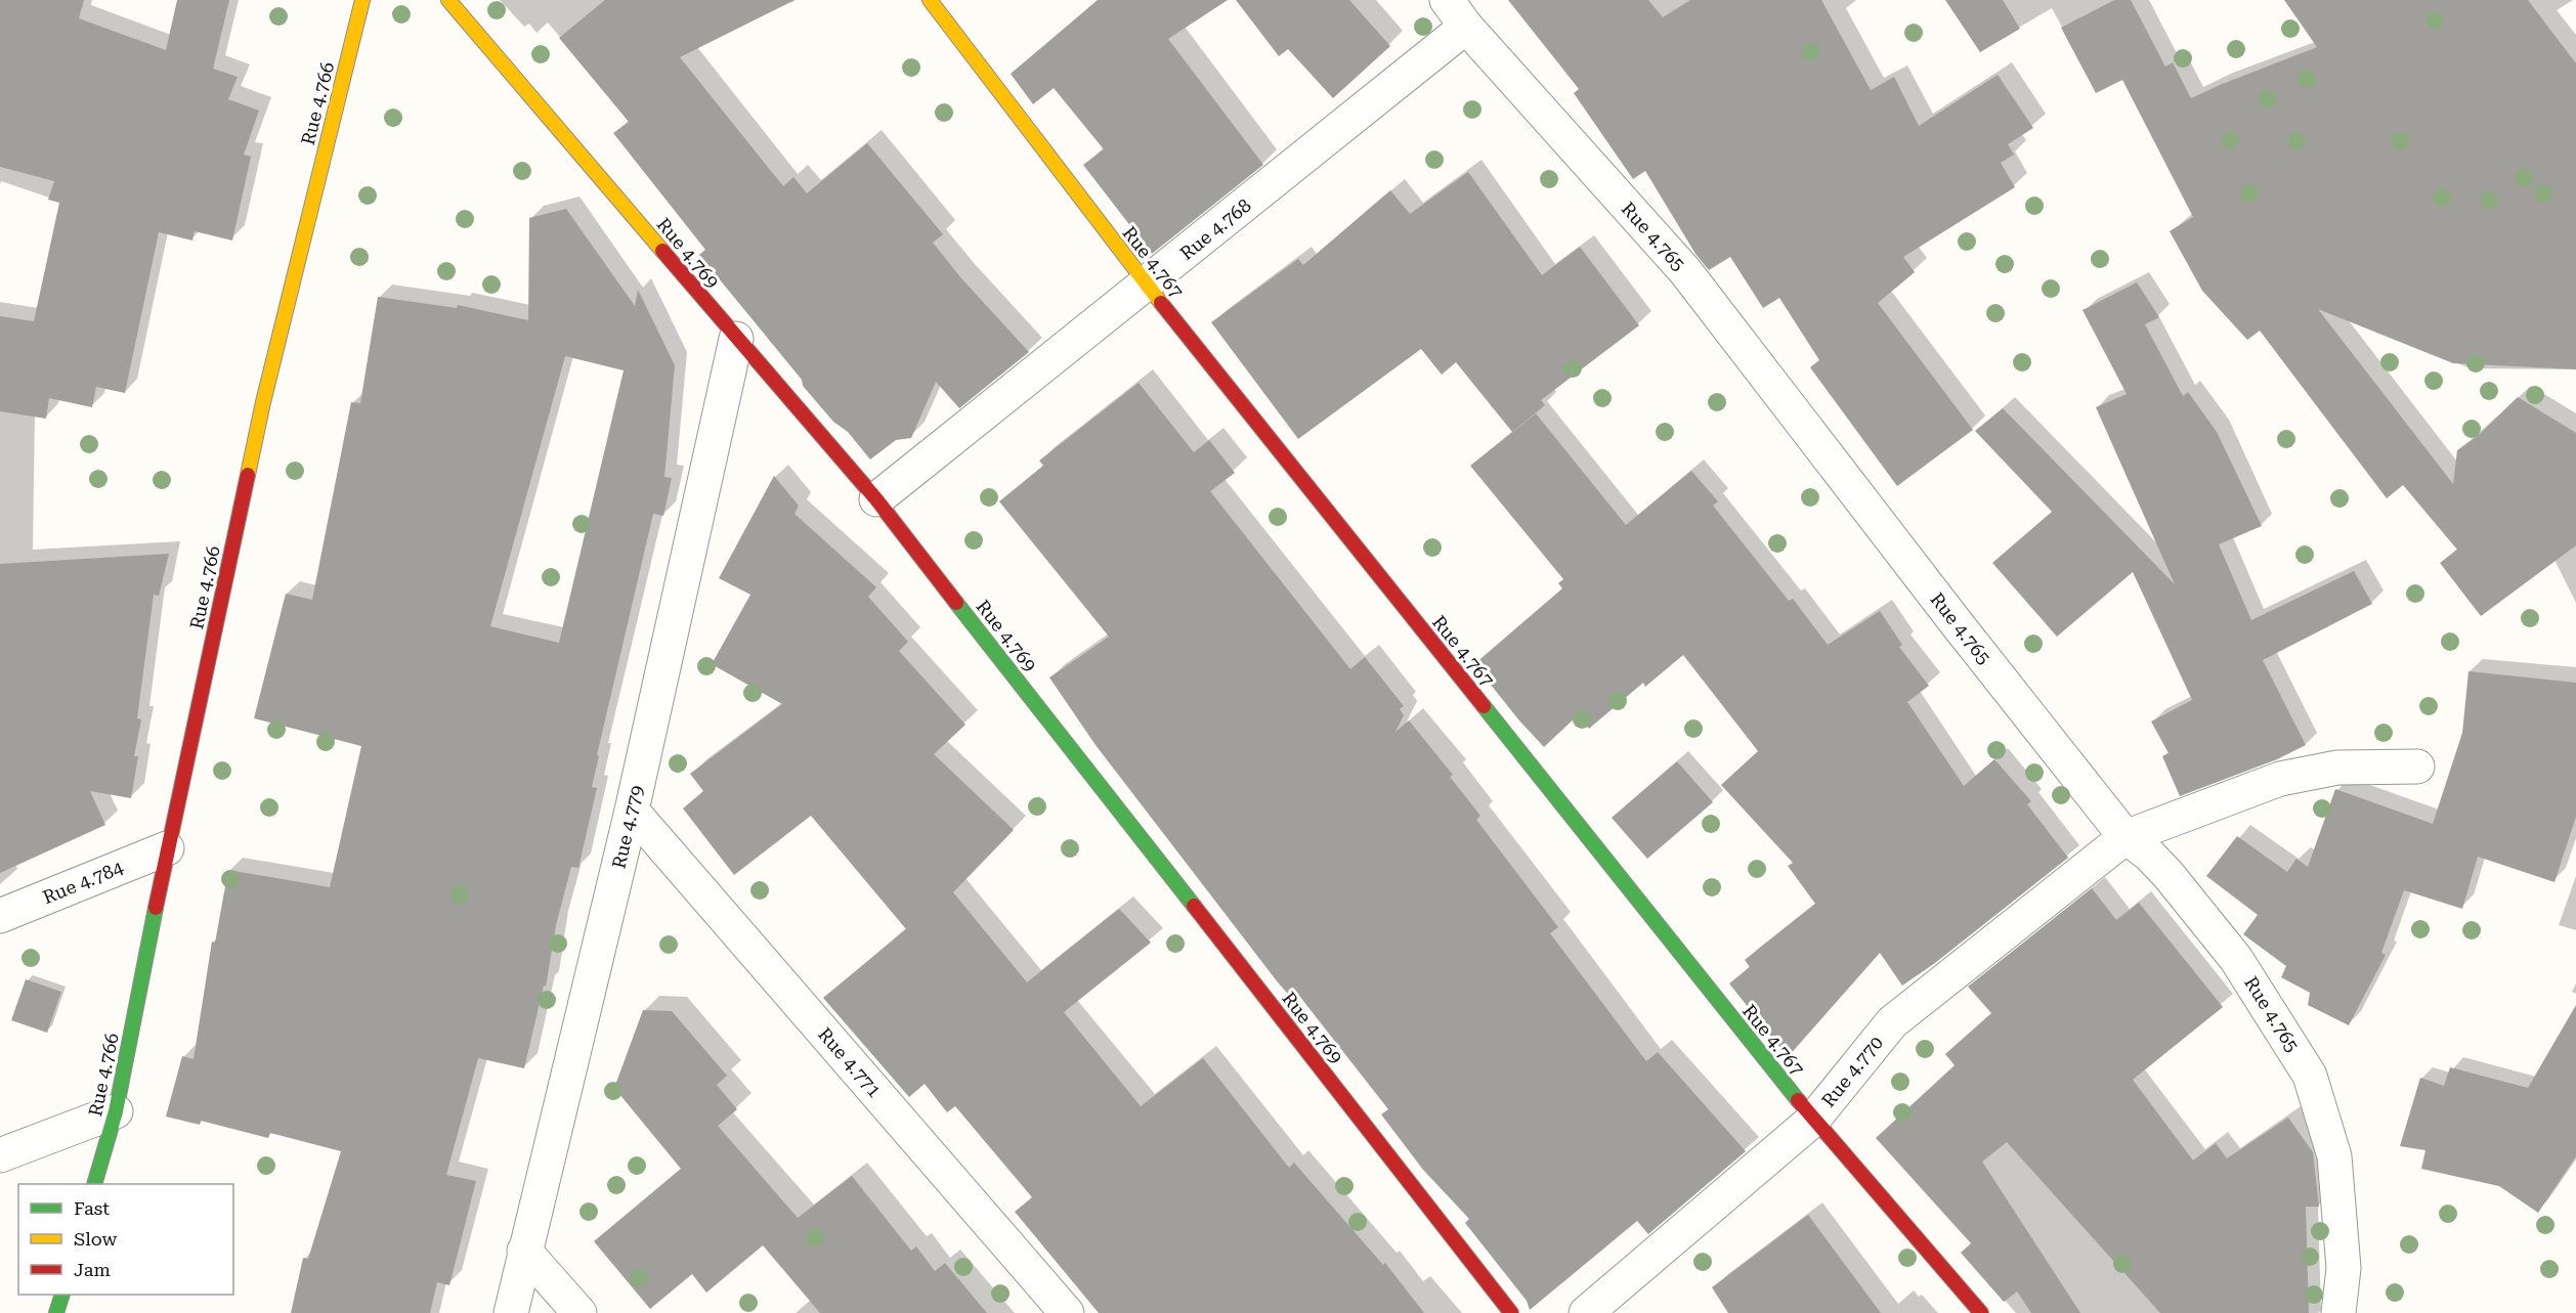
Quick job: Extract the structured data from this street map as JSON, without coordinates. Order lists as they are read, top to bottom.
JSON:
{
  "streets": {
    "street": [
      "Rue 4.766",
      "Rue 4.768",
      "Rue 4.765",
      "Rue 4.769",
      "Rue 4.767",
      "Rue 4.779",
      "Rue 4.784",
      "Rue 4.771",
      "Rue 4.770"
    ]
  },
  "crossings": [
    ["Rue 4.766", "Rue 4.784"],
    ["Rue 4.768", "Rue 4.765"],
    ["Rue 4.768", "Rue 4.769"],
    ["Rue 4.768", "Rue 4.767"],
    ["Rue 4.765", "Rue 4.770"],
    ["Rue 4.769", "Rue 4.779"],
    ["Rue 4.767", "Rue 4.770"],
    ["Rue 4.779", "Rue 4.771"]
  ],
  "legend": ["Fast", "Slow", "Jam"]
}
